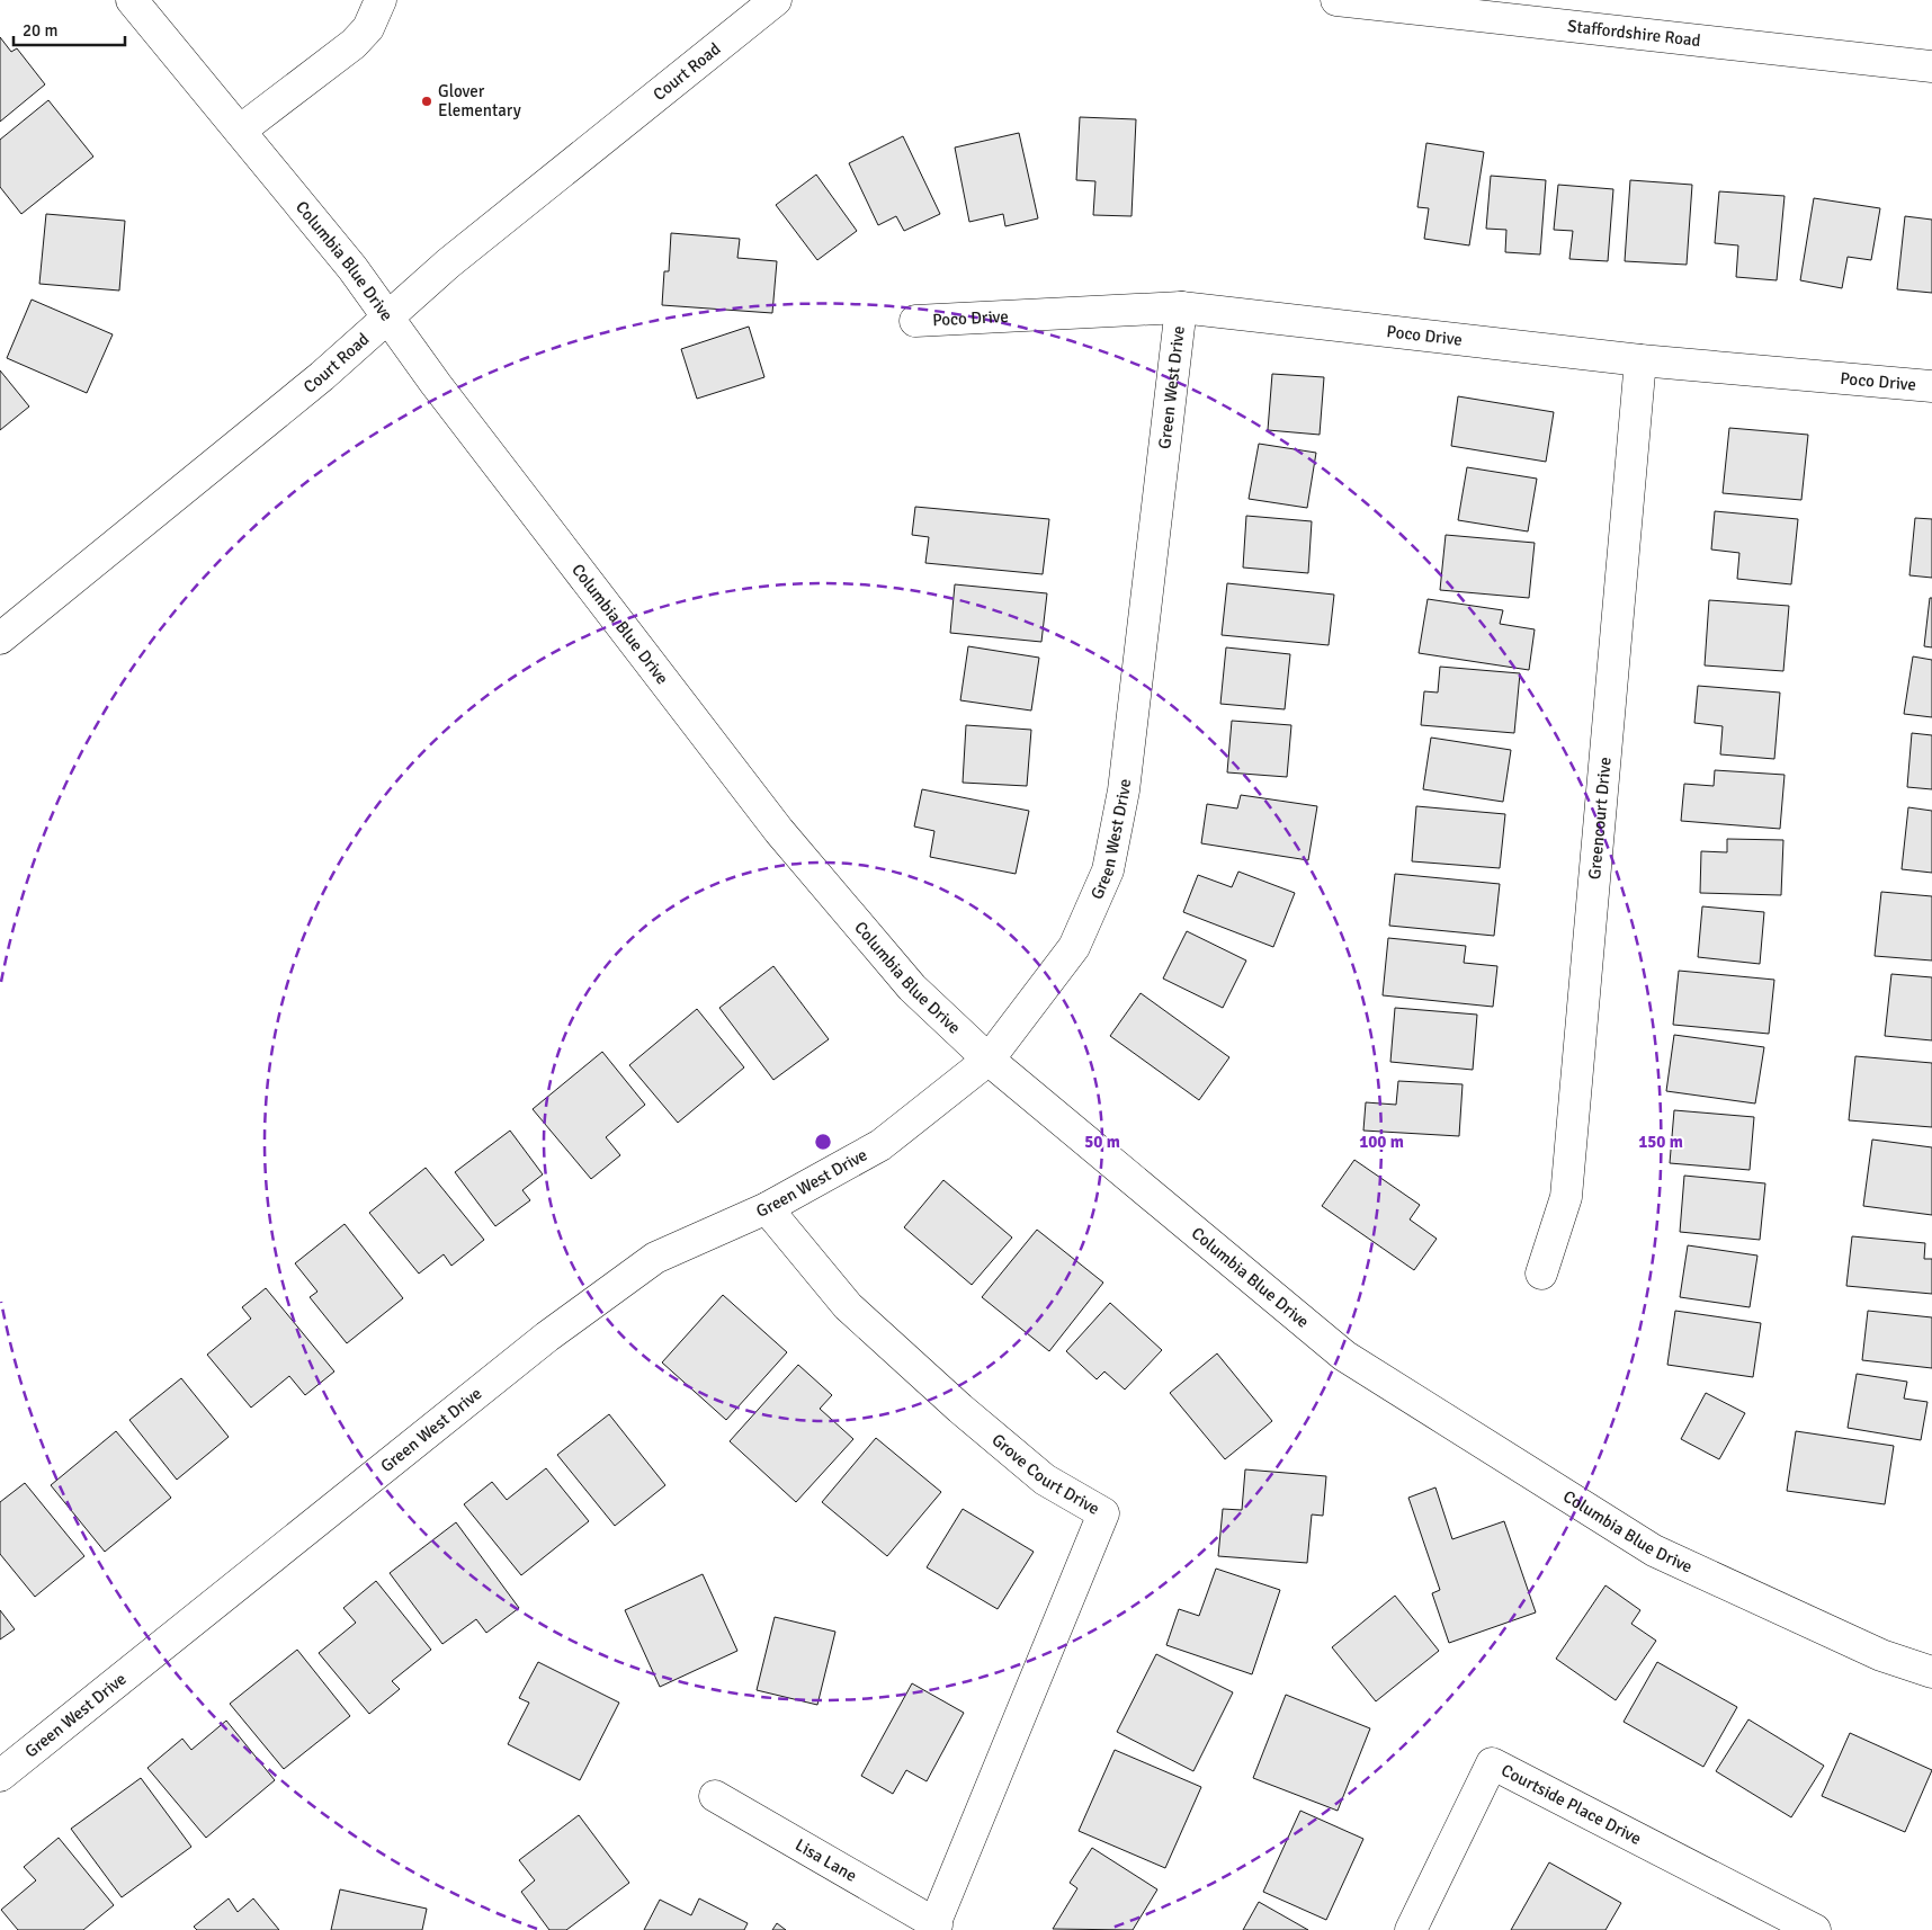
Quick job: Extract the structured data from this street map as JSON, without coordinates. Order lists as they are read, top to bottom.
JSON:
{
  "streets": {
    "street": [
      "Staffordshire Road",
      "Court Road",
      "Columbia Blue Drive",
      "Poco Drive",
      "Green West Drive",
      "Greencourt Drive",
      "Grove Court Drive",
      "Courtside Place Drive",
      "Lisa Lane"
    ]
  },
  "crossings": [
    ["Court Road", "Columbia Blue Drive"],
    ["Columbia Blue Drive", "Green West Drive"],
    ["Poco Drive", "Green West Drive"],
    ["Poco Drive", "Greencourt Drive"],
    ["Green West Drive", "Grove Court Drive"],
    ["Grove Court Drive", "Lisa Lane"]
  ],
  "places": ["Glover Elementary"],
  "scale_bar": "20 m",
  "rings": ["50 m", "100 m", "150 m"]
}
